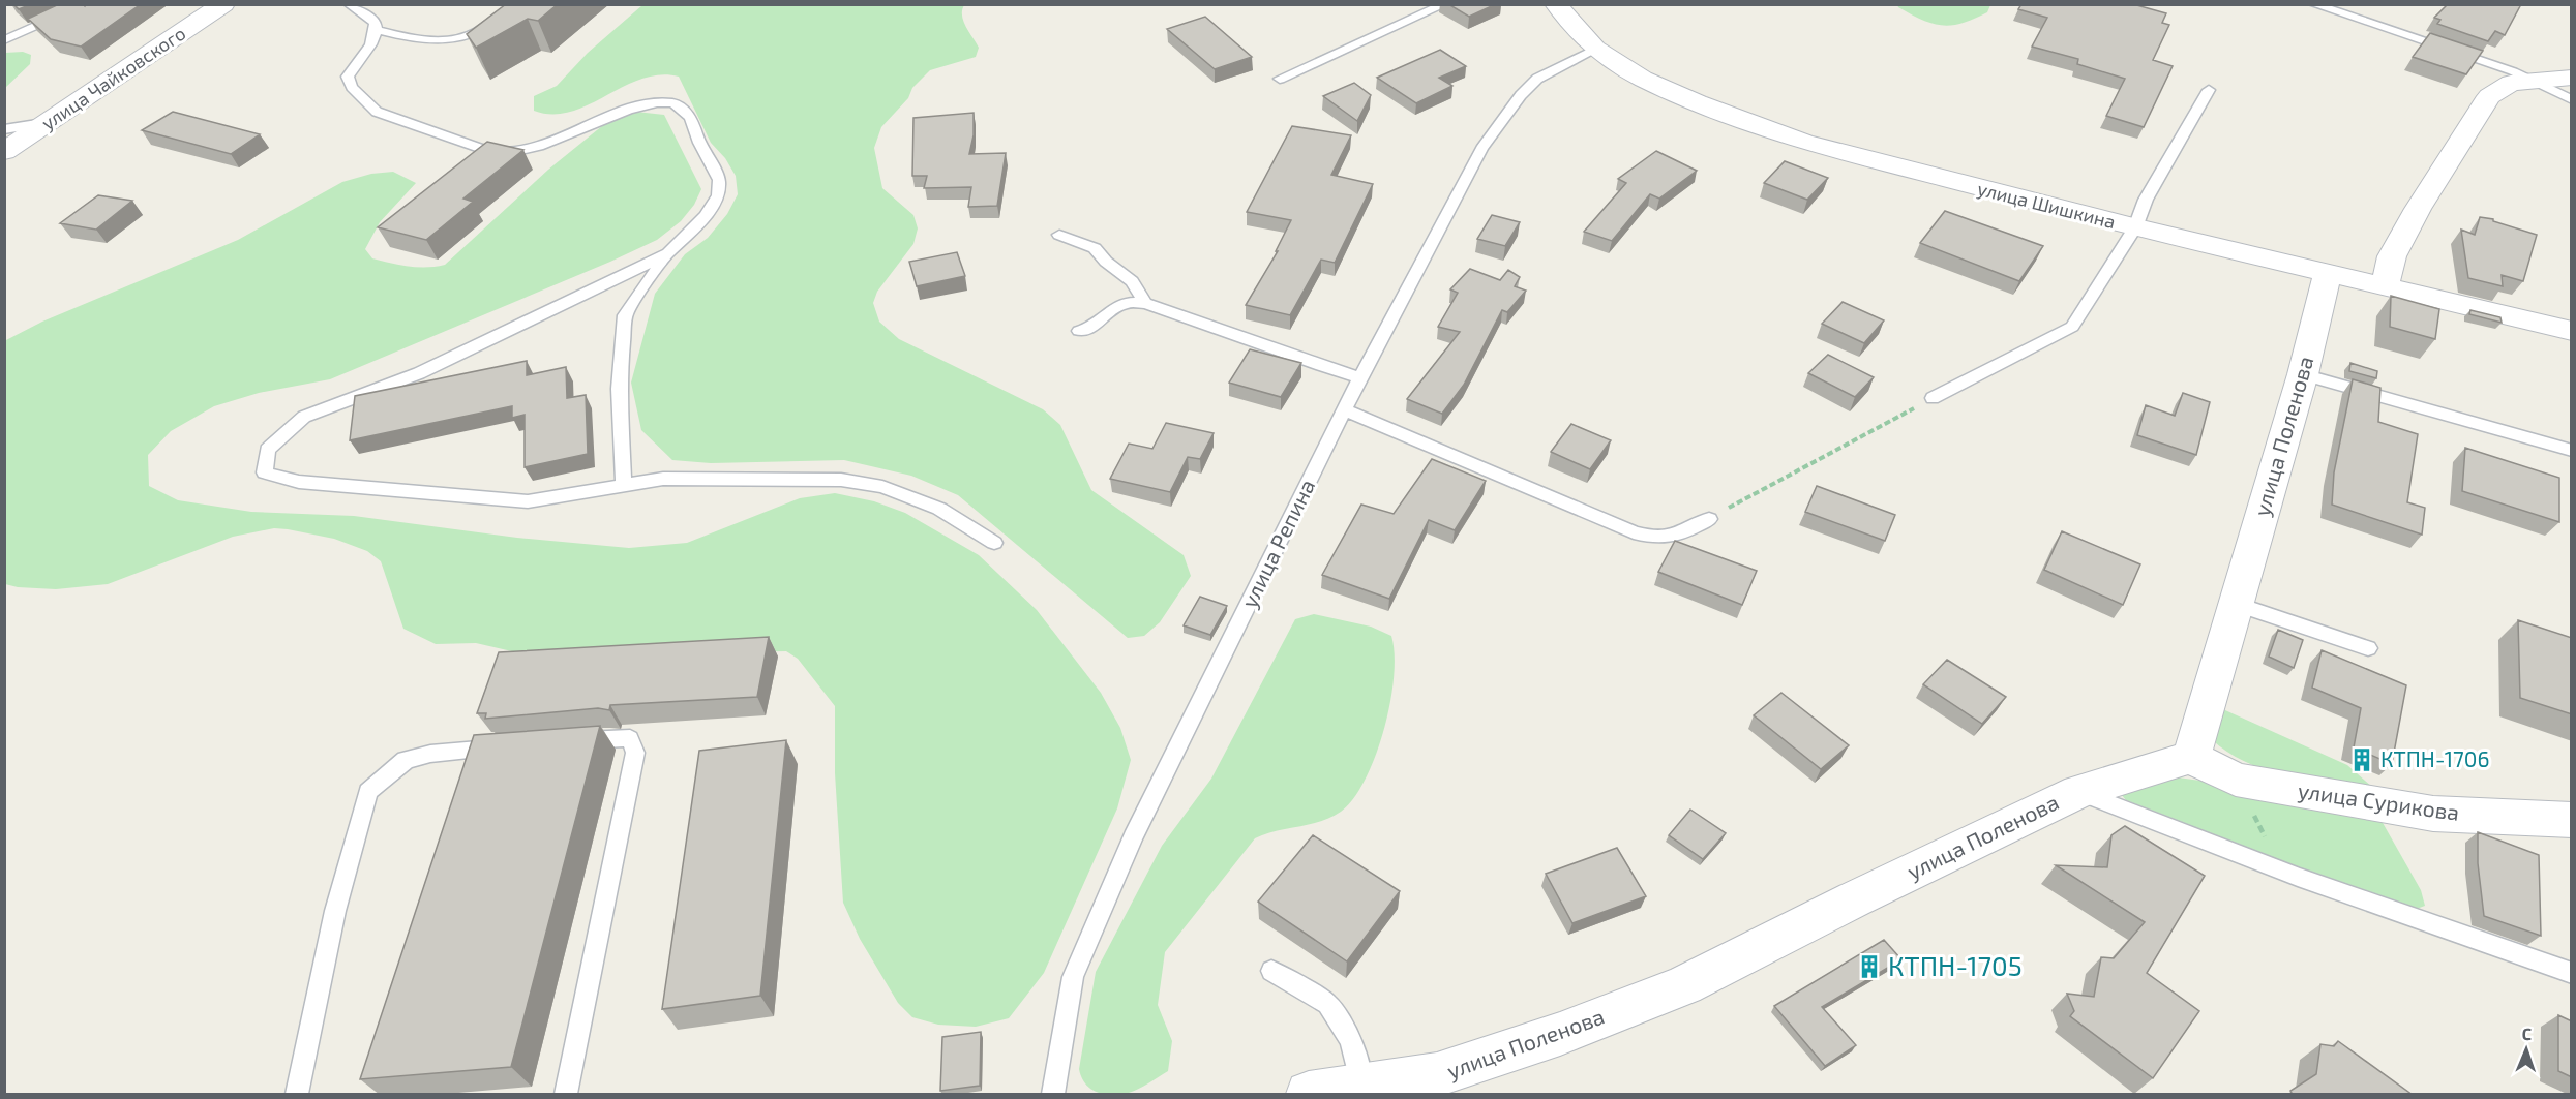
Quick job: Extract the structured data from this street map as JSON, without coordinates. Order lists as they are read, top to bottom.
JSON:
{
  "streets": {
    "street": [
      "улица Чайковского",
      "улица Шишкина",
      "улица Поленова",
      "улица Сурикова"
    ],
    "lane": ["улица Репина"]
  },
  "crossings": [
    ["улица Шишкина", "улица Поленова"],
    ["улица Шишкина", "улица Репина"],
    ["улица Поленова", "улица Сурикова"]
  ],
  "places": {
    "building": ["КТПН-1706", "КТПН-1705"]
  },
  "north": "top"
}
